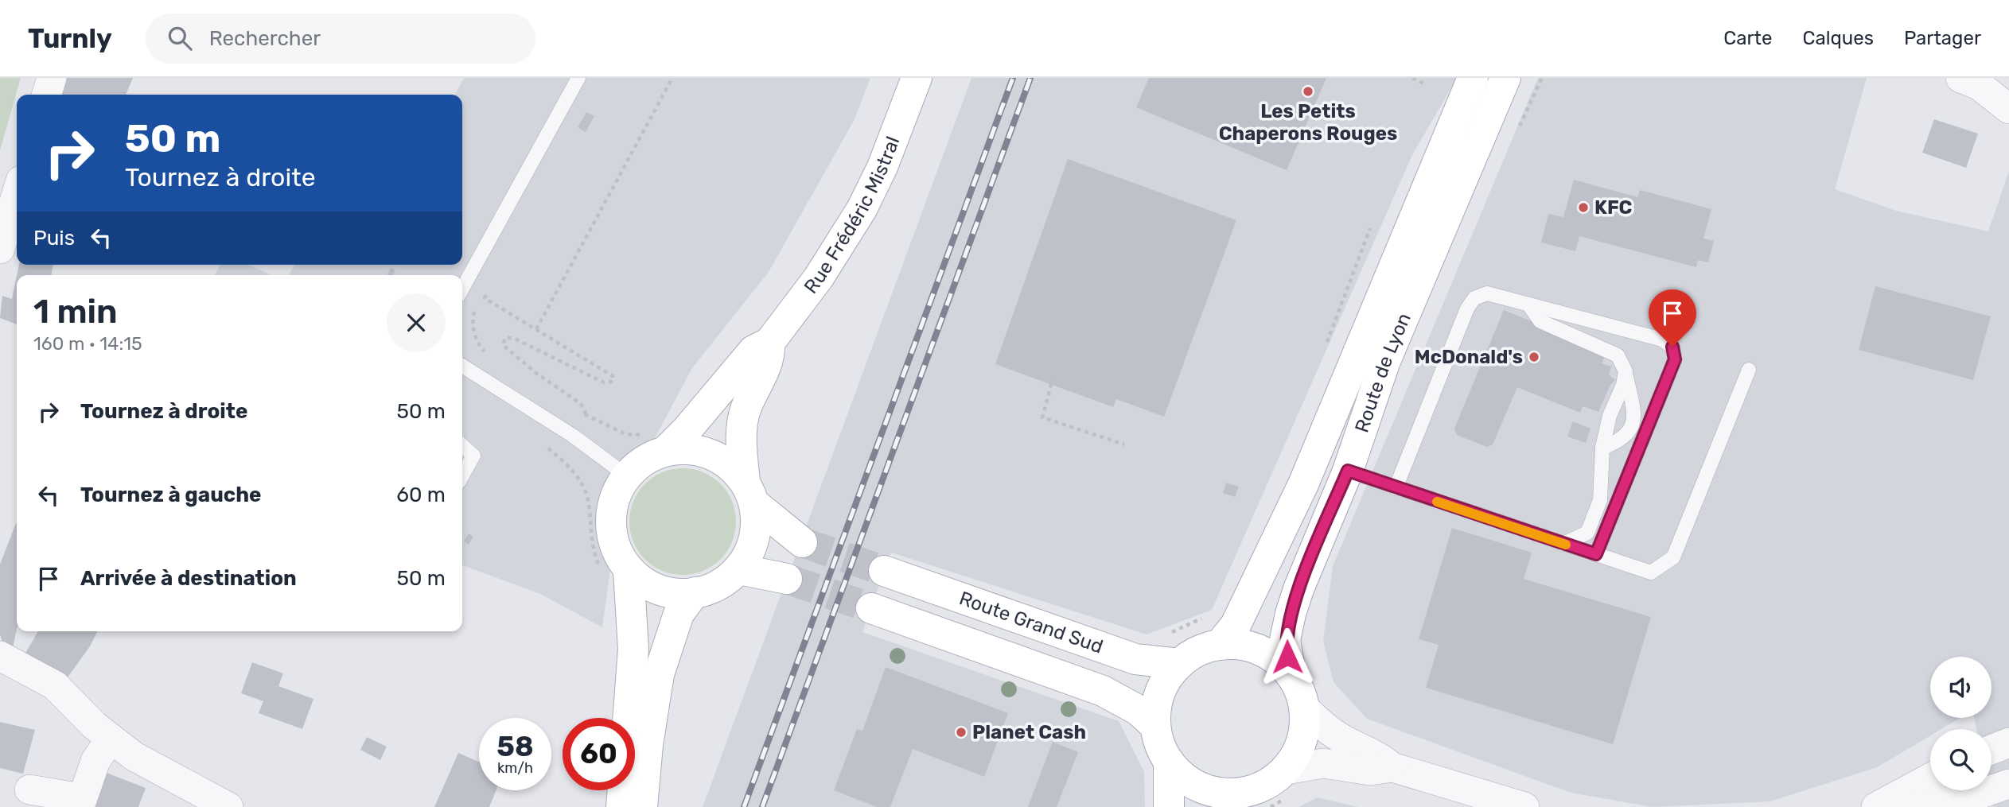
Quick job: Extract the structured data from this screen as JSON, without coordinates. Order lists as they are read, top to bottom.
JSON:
{
  "streets": {
    "main road": ["Rue Frédéric Mistral", "Route de Lyon", "Route Grand Sud"]
  },
  "crossings": [
    ["Route de Lyon", "Route Grand Sud"]
  ],
  "places": [
    "Les Petits Chaperons Rouges",
    "KFC",
    "McDonald's",
    "Planet Cash"
  ],
  "page": {
    "header": "Turnly",
    "search": "Rechercher",
    "nav": ["Carte", "Calques", "Partager"],
    "turn": ["50 m", "Tournez à droite"],
    "then": "Puis",
    "heading": ["1 min", "160 m · 14:15"],
    "list": [
      {
        "name": "Tournez à droite",
        "value": "50 m"
      },
      {
        "name": "Tournez à gauche",
        "value": "60 m"
      },
      {
        "name": "Arrivée à destination",
        "value": "50 m"
      }
    ],
    "speed": "58 km/h",
    "limit": "60"
  }
}
